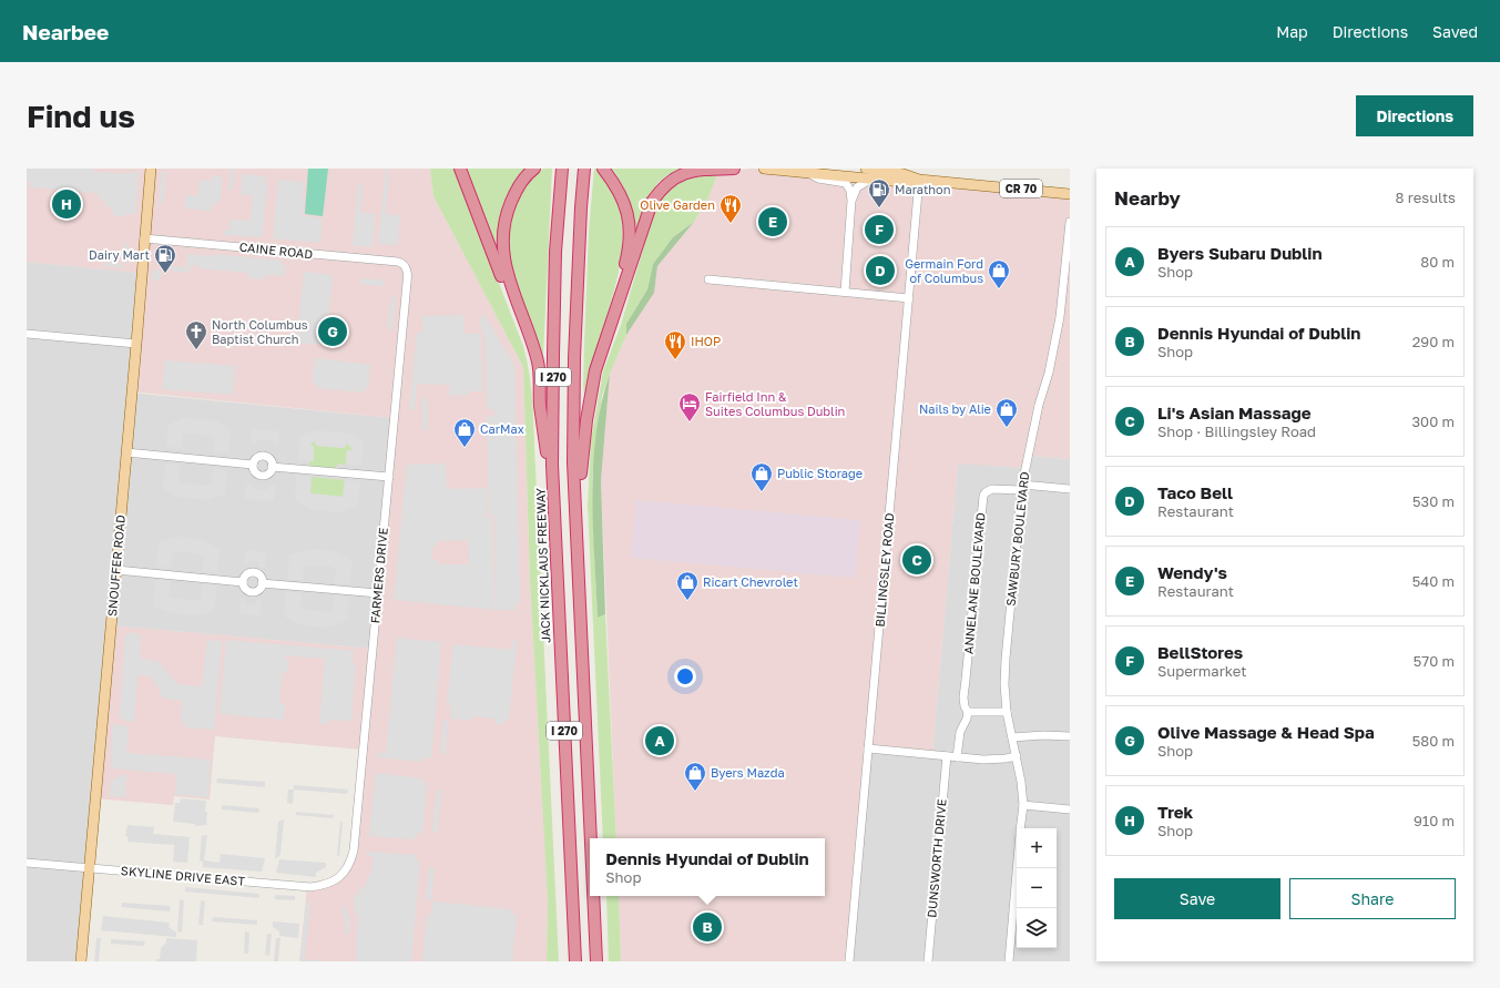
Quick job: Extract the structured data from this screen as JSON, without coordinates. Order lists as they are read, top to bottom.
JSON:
{
  "streets": {
    "highway": ["I 270", "JACK NICKLAUS FREEWAY"],
    "main road": ["CR 70", "SNOUFFER ROAD"],
    "street": [
      "CAINE ROAD",
      "SAWBURY BOULEVARD",
      "BILLINGSLEY ROAD",
      "FARMERS DRIVE",
      "ANNELANE BOULEVARD",
      "DUNSWORTH DRIVE",
      "SKYLINE DRIVE EAST"
    ]
  },
  "crossings": [
    ["CR 70", "BILLINGSLEY ROAD"],
    ["CAINE ROAD", "SNOUFFER ROAD"],
    ["CAINE ROAD", "FARMERS DRIVE"],
    ["SAWBURY BOULEVARD", "ANNELANE BOULEVARD"],
    ["SNOUFFER ROAD", "SKYLINE DRIVE EAST"],
    ["FARMERS DRIVE", "SKYLINE DRIVE EAST"]
  ],
  "places": {
    "fuel station": ["Marathon", "Dairy Mart"],
    "restaurant": ["Olive Garden", "IHOP"],
    "shop": [
      "Germain Ford of Columbus",
      "Nails by Alie",
      "CarMax",
      "Public Storage",
      "Ricart Chevrolet",
      "Byers Mazda"
    ],
    "church": ["North Columbus Baptist Church"],
    "hotel": ["Fairfield Inn & Suites Columbus Dublin"]
  },
  "page": {
    "header": "Nearbee",
    "nav": ["Map", "Directions", "Saved"],
    "buttons": [
      "Directions",
      ["Save", "Share"]
    ],
    "title": "Find us",
    "heading": ["Nearby", "8 results"],
    "pins": [
      "H",
      "E",
      "F",
      "D",
      "G",
      "C",
      "A",
      "B"
    ],
    "list": [
      {
        "mark": "A",
        "name": "Byers Subaru Dublin",
        "note": "Shop",
        "value": "80 m"
      },
      {
        "mark": "B",
        "name": "Dennis Hyundai of Dublin",
        "note": "Shop",
        "value": "290 m"
      },
      {
        "mark": "C",
        "name": "Li's Asian Massage",
        "note": "Shop · Billingsley Road",
        "value": "300 m"
      },
      {
        "mark": "D",
        "name": "Taco Bell",
        "note": "Restaurant",
        "value": "530 m"
      },
      {
        "mark": "E",
        "name": "Wendy's",
        "note": "Restaurant",
        "value": "540 m"
      },
      {
        "mark": "F",
        "name": "BellStores",
        "note": "Supermarket",
        "value": "570 m"
      },
      {
        "mark": "G",
        "name": "Olive Massage & Head Spa",
        "note": "Shop",
        "value": "580 m"
      },
      {
        "mark": "H",
        "name": "Trek",
        "note": "Shop",
        "value": "910 m"
      }
    ],
    "map_buttons": ["+", "−"],
    "popup": ["Dennis Hyundai of Dublin", "Shop"]
  }
}
